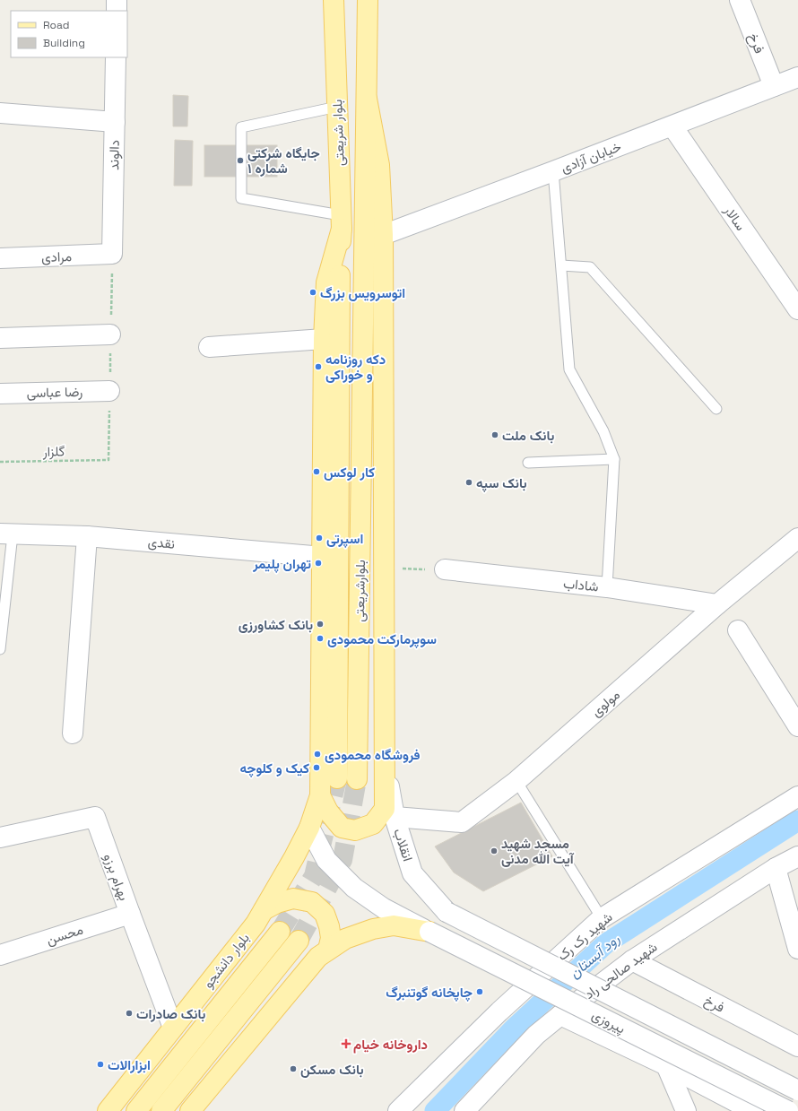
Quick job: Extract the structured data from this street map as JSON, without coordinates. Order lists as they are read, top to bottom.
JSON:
{
  "streets": {
    "main road": ["بلوار شریعتی", "بلوارشریعتی", "بلوار دانشجو"],
    "street": [
      "فرخ",
      "دالوند",
      "خیابان آزادی",
      "سالار",
      "مرادی",
      "رضا عباسی",
      "نقدی",
      "شاداب",
      "مولوی",
      "انقلاب",
      "بهرام برزو",
      "محسن",
      "شهید رک رک",
      "شهید صالحی راد",
      "پیروزی"
    ],
    "path": ["گلزار"]
  },
  "crossings": [
    ["فرخ", "خیابان آزادی"],
    ["فرخ", "شهید صالحی راد"],
    ["بلوار شریعتی", "بلوارشریعتی"],
    ["دالوند", "مرادی"],
    ["خیابان آزادی", "سالار"],
    ["رضا عباسی", "گلزار"],
    ["شاداب", "مولوی"],
    ["مولوی", "انقلاب"],
    ["انقلاب", "پیروزی"],
    ["بهرام برزو", "محسن"],
    ["بهرام برزو", "بلوار دانشجو"]
  ],
  "water": ["رود آبستان"],
  "places": {
    "other": [
      "جایگاه شرکتی شماره ۱",
      "اتوسرویس بزرگ",
      "دکه روزنامه و خوراکی",
      "بانک ملت",
      "کار لوکس",
      "بانک سپه",
      "اسپرتی",
      "تهران پلیمر",
      "بانک کشاورزی",
      "سوپرمارکت محمودی",
      "فروشگاه محمودی",
      "کیک و کلوچه",
      "مسجد شهید آیت الله مدنی",
      "چاپخانه گوتنبرگ",
      "بانک صادرات",
      "ابزارالات",
      "بانک مسکن"
    ],
    "health": ["داروخانه خیام"]
  },
  "legend": ["Road", "Building"]
}
